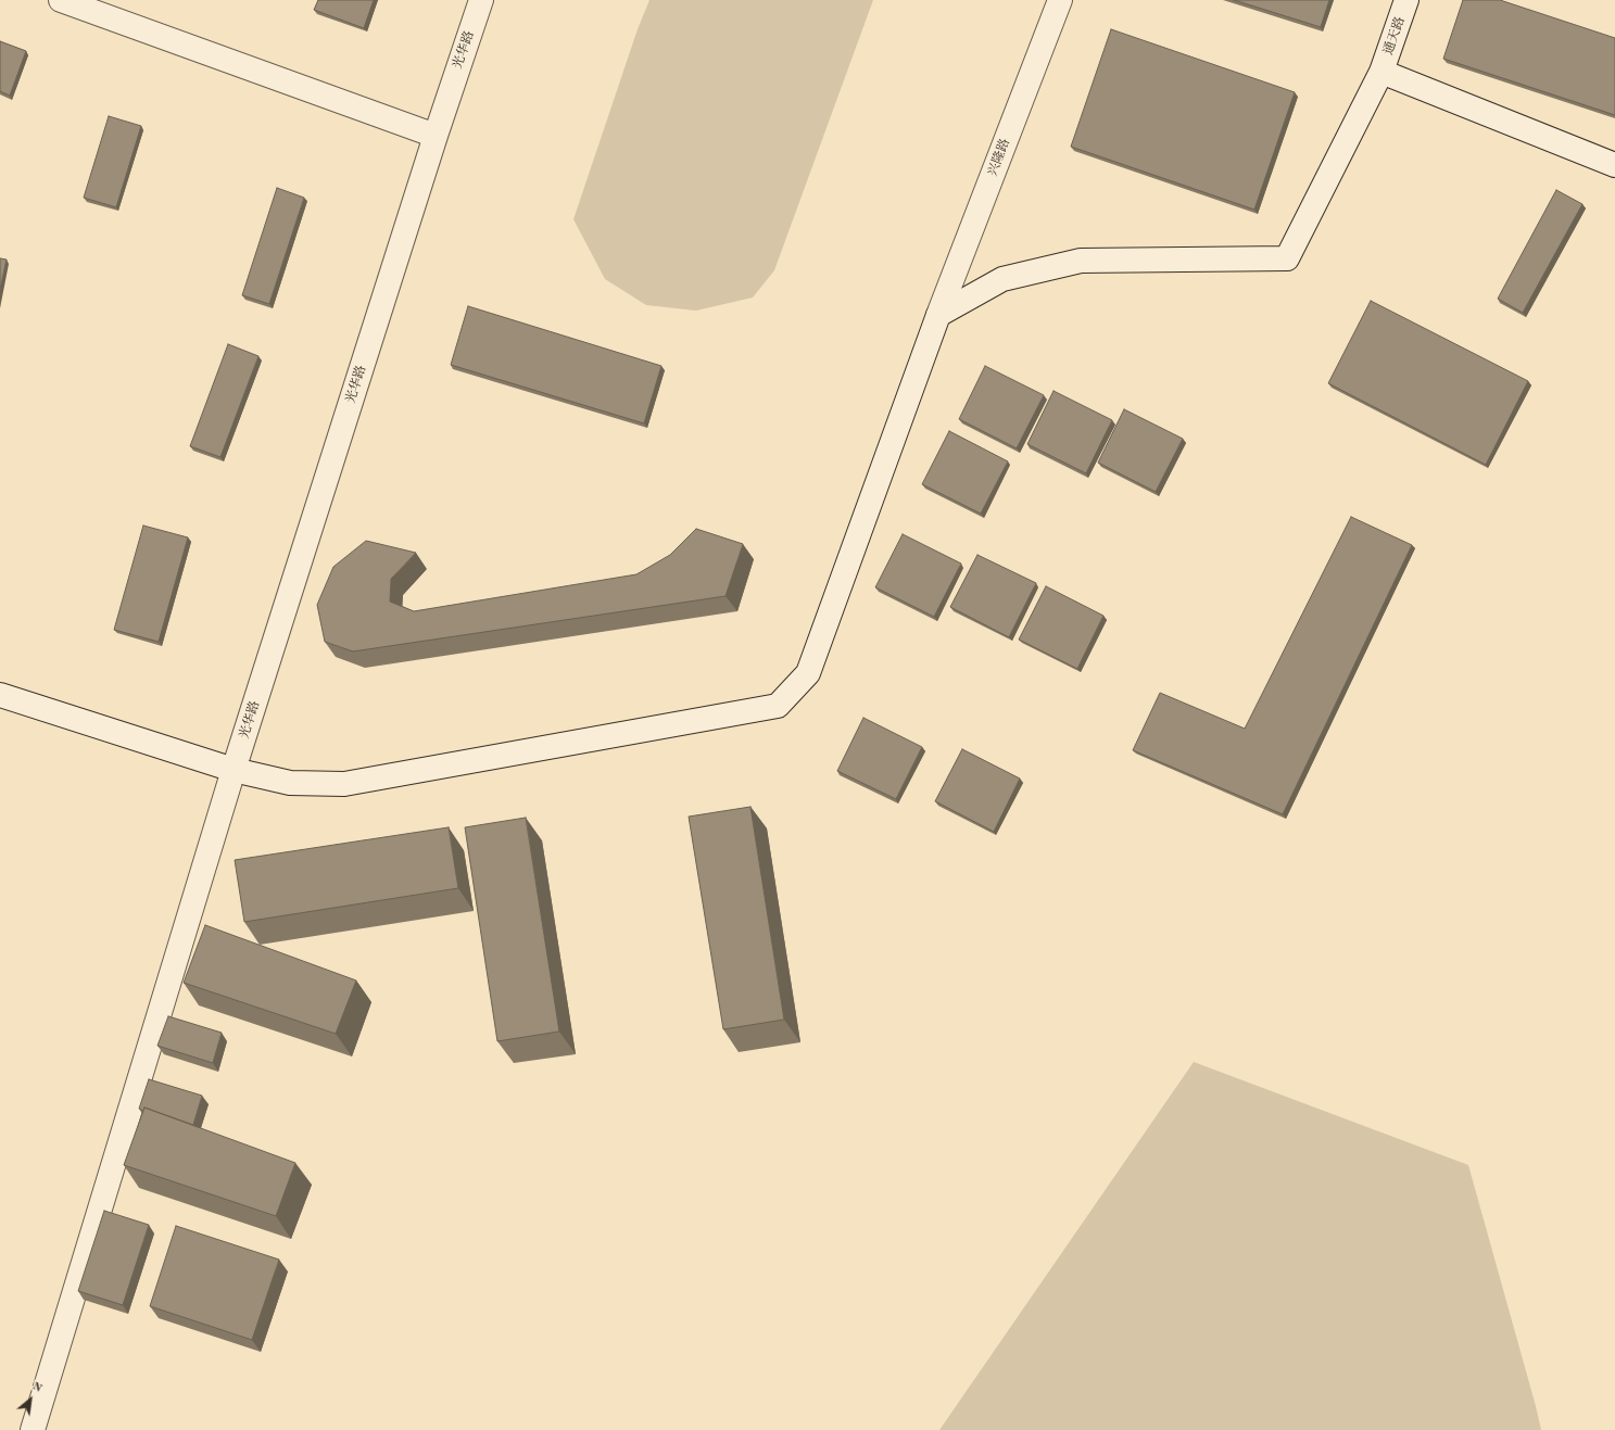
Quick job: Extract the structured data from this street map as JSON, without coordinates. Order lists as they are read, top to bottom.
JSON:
{
  "streets": {
    "street": ["通天路", "光华路", "兴隆路"]
  },
  "crossings": [
    ["通天路", "兴隆路"],
    ["光华路", "兴隆路"]
  ],
  "north": "top right"
}
